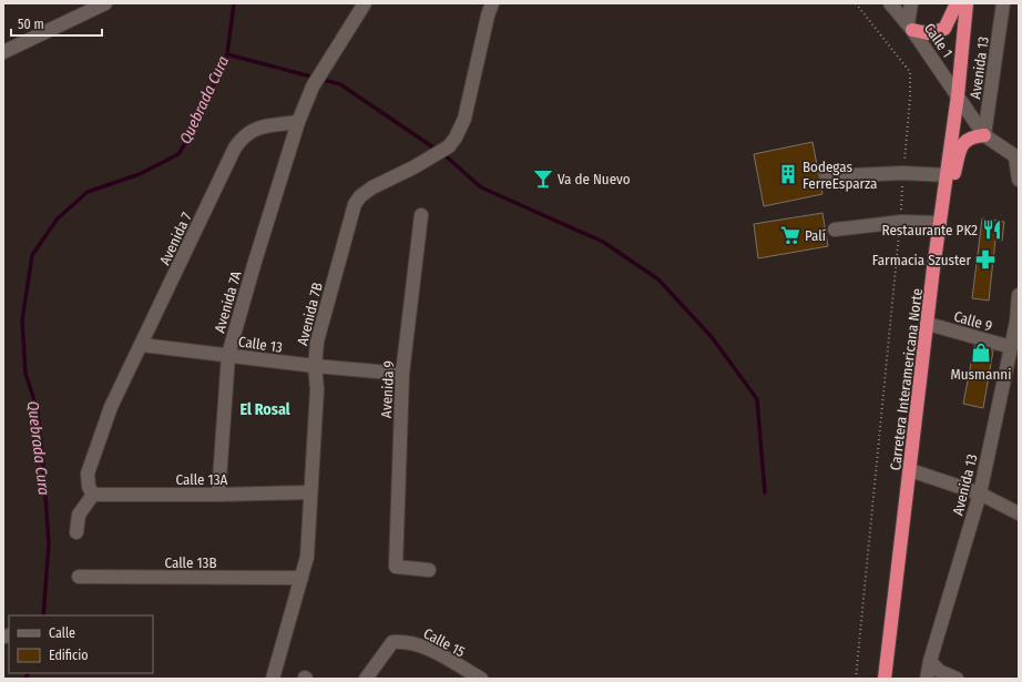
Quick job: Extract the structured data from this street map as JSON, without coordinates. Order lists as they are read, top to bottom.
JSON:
{
  "streets": {
    "highway": ["Carretera Interamericana Norte"],
    "street": [
      "Calle 1",
      "Avenida 13",
      "Avenida 7",
      "Avenida 7A",
      "Avenida 7B",
      "Calle 9",
      "Calle 13",
      "Avenida 9",
      "Calle 13A",
      "Calle 13B",
      "Calle 15"
    ]
  },
  "crossings": [
    ["Calle 1", "Avenida 13"],
    ["Calle 1", "Carretera Interamericana Norte"],
    ["Avenida 13", "Calle 9"],
    ["Avenida 7", "Avenida 7A"],
    ["Avenida 7", "Calle 13"],
    ["Avenida 7", "Calle 13A"],
    ["Avenida 7A", "Calle 13"],
    ["Avenida 7A", "Calle 13A"],
    ["Avenida 7B", "Calle 13"],
    ["Avenida 7B", "Calle 13A"],
    ["Avenida 7B", "Calle 13B"],
    ["Calle 9", "Carretera Interamericana Norte"],
    ["Calle 13", "Avenida 9"]
  ],
  "districts": ["El Rosal"],
  "water": ["Quebrada Cura"],
  "places": {
    "building": ["Bodegas FerreEsparza"],
    "bar": ["Va de Nuevo"],
    "restaurant": ["Restaurante PK2"],
    "supermarket": ["Palí"],
    "pharmacy": ["Farmacia Szuster"],
    "shop": ["Musmanni"]
  },
  "legend": ["Calle", "Edificio"],
  "scale_bar": "50 m"
}
